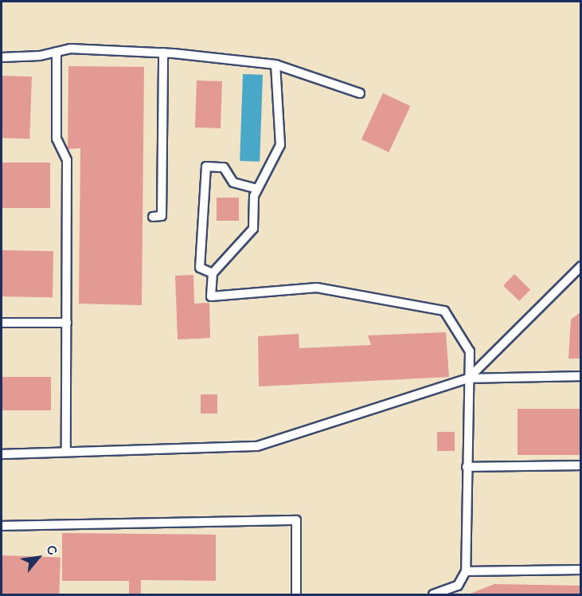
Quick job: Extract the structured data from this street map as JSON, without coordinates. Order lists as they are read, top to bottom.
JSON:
{
  "north": "top right"
}
